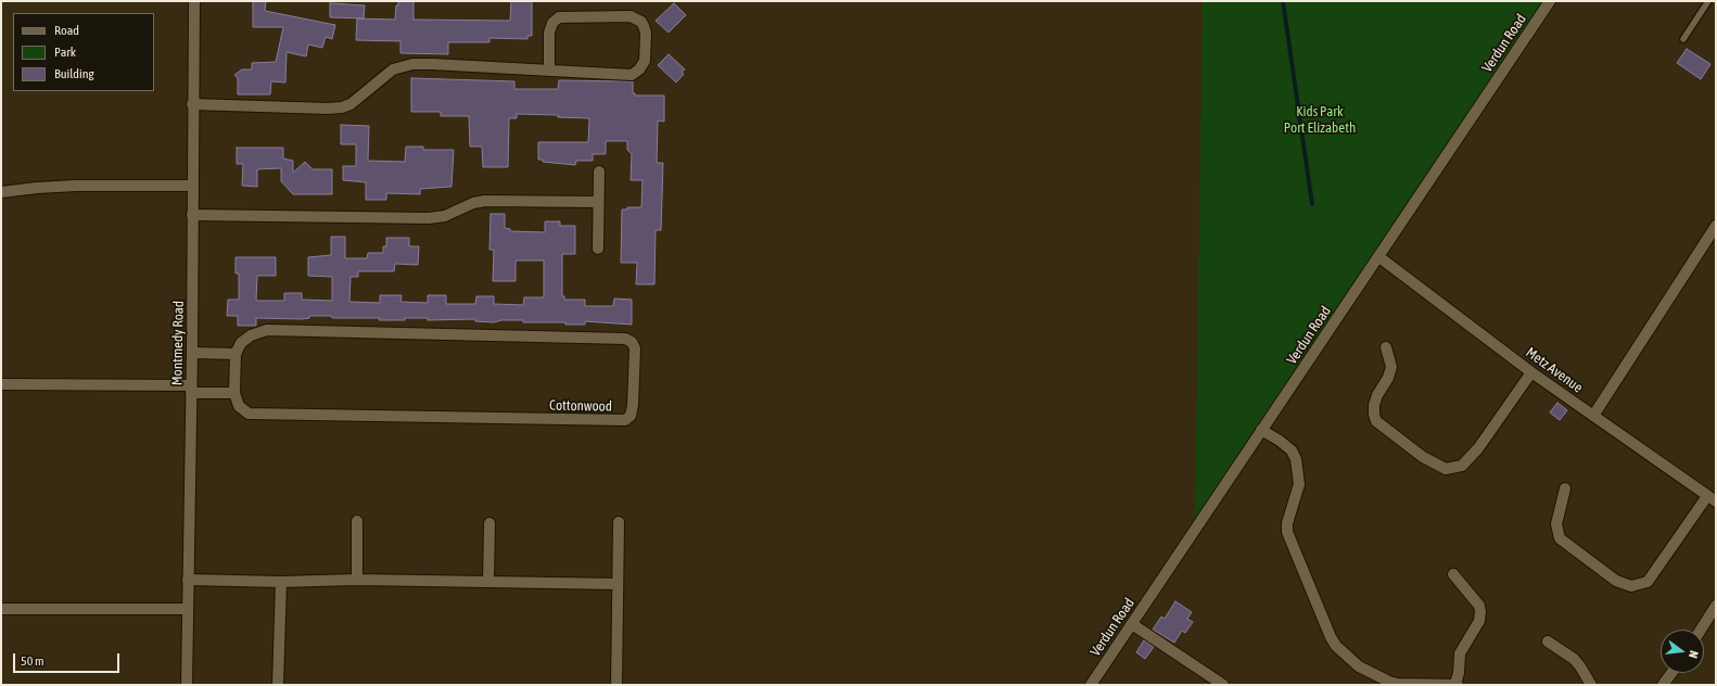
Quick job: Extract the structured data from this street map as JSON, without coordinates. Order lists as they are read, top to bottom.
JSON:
{
  "streets": {
    "street": [
      "Verdun Road",
      "Montmedy Road",
      "Metz Avenue",
      "Cottonwood"
    ]
  },
  "crossings": [
    ["Verdun Road", "Metz Avenue"]
  ],
  "parks": ["Kids Park Port Elizabeth"],
  "legend": ["Road", "Park", "Building"],
  "scale_bar": "50 m",
  "north": "right"
}
